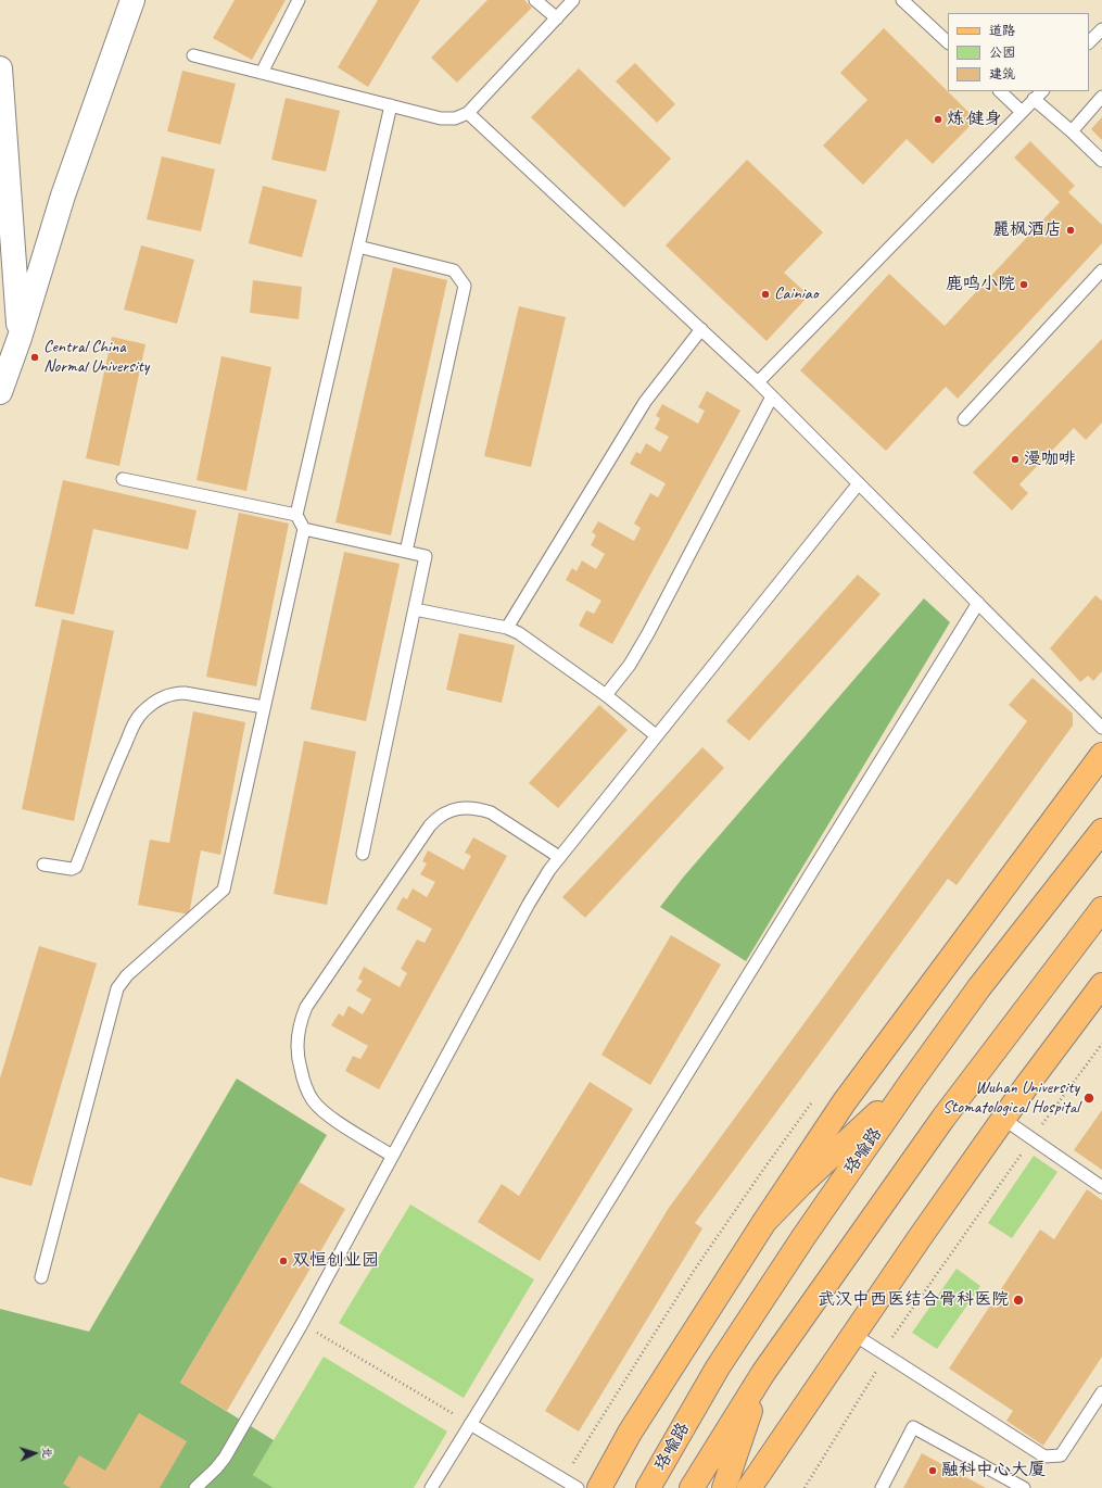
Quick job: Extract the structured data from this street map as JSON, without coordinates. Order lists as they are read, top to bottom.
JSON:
{
  "streets": {
    "main road": ["珞喻路"]
  },
  "places": [
    "炼·健身",
    "麗枫酒店",
    "鹿鸣小院",
    "Cainiao",
    "Central China Normal University",
    "漫咖啡",
    "Wuhan University Stomatological Hospital",
    "双恒创业园",
    "武汉中西医结合骨科医院",
    "融科中心大厦"
  ],
  "legend": ["道路", "公园", "建筑"],
  "north": "right"
}
